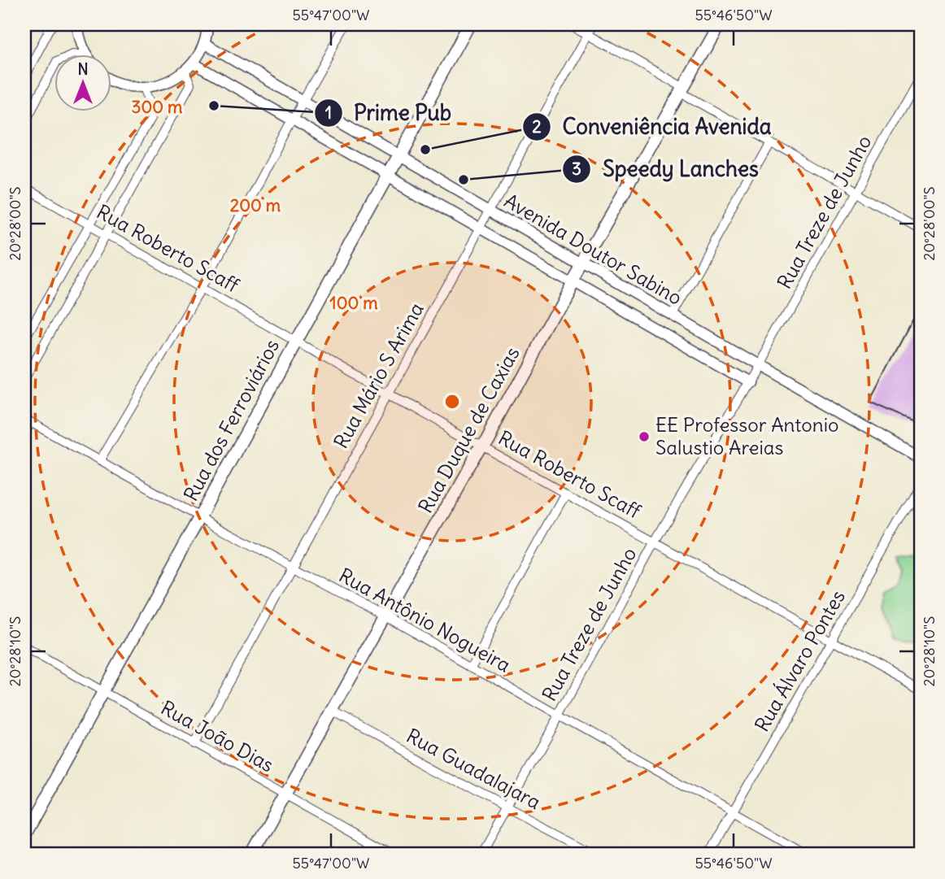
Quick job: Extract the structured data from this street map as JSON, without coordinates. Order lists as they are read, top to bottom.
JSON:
{
  "streets": {
    "main road": ["Rua dos Ferroviários", "Rua Duque de Caxias"],
    "street": [
      "Rua Treze de Junho",
      "Rua Roberto Scaff",
      "Avenida Doutor Sabino",
      "Rua Mário S Arima",
      "Rua Antônio Nogueira",
      "Rua Álvaro Pontes",
      "Rua João Dias",
      "Rua Guadalajara"
    ]
  },
  "crossings": [
    ["Rua Treze de Junho", "Rua Roberto Scaff"],
    ["Rua Treze de Junho", "Avenida Doutor Sabino"],
    ["Rua Treze de Junho", "Rua Antônio Nogueira"],
    ["Rua Treze de Junho", "Rua Guadalajara"],
    ["Rua Roberto Scaff", "Rua Mário S Arima"],
    ["Rua Roberto Scaff", "Rua dos Ferroviários"],
    ["Rua Roberto Scaff", "Rua Duque de Caxias"],
    ["Rua Roberto Scaff", "Rua Álvaro Pontes"],
    ["Avenida Doutor Sabino", "Rua Mário S Arima"],
    ["Avenida Doutor Sabino", "Rua dos Ferroviários"],
    ["Avenida Doutor Sabino", "Rua Duque de Caxias"],
    ["Rua Mário S Arima", "Rua Antônio Nogueira"],
    ["Rua Mário S Arima", "Rua João Dias"],
    ["Rua dos Ferroviários", "Rua Antônio Nogueira"],
    ["Rua dos Ferroviários", "Rua João Dias"],
    ["Rua Duque de Caxias", "Rua Antônio Nogueira"],
    ["Rua Duque de Caxias", "Rua João Dias"],
    ["Rua Duque de Caxias", "Rua Guadalajara"],
    ["Rua Antônio Nogueira", "Rua Álvaro Pontes"]
  ],
  "places": [
    "Prime Pub",
    "Conveniência Avenida",
    "Speedy Lanches",
    "EE Professor Antonio Salustio Areias"
  ],
  "north": "top",
  "coordinates": [
    "55°47'00\"W",
    "55°46'50\"W",
    "20°28'00\"S",
    "20°28'10\"S"
  ],
  "rings": ["300 m", "200 m", "100 m"]
}
